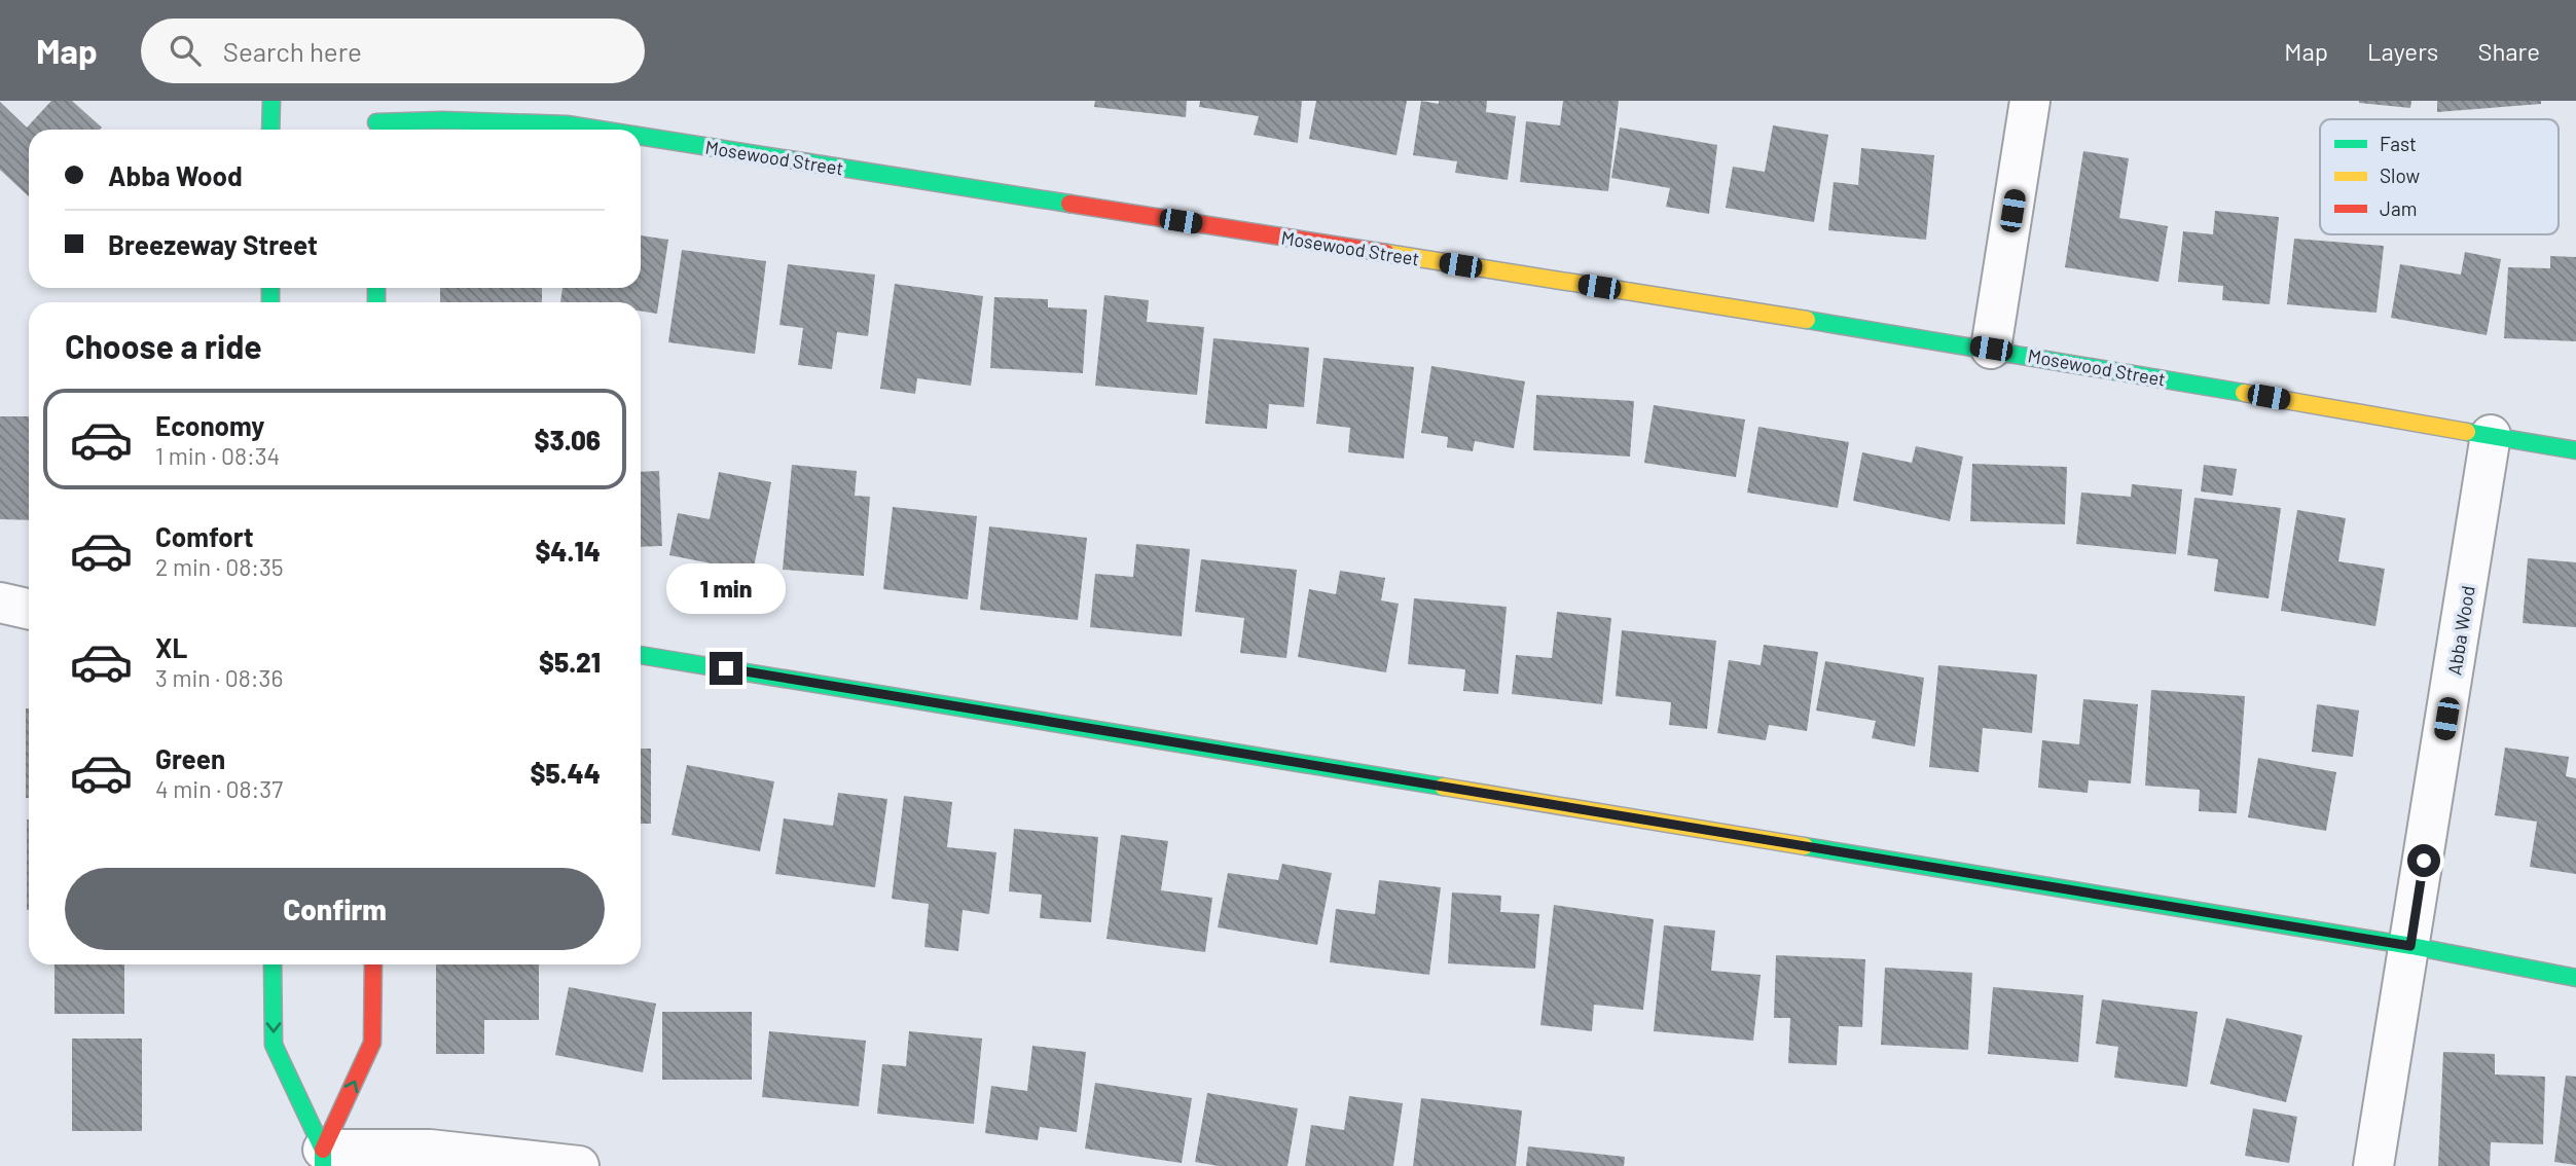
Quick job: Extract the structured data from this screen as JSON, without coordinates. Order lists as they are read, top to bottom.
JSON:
{
  "streets": {
    "street": ["Mosewood Street", "Abba Wood"]
  },
  "crossings": [
    ["Mosewood Street", "Abba Wood"]
  ],
  "legend": ["Fast", "Slow", "Jam"],
  "page": {
    "header": "Map",
    "search": "Search here",
    "nav": ["Map", "Layers", "Share"],
    "banner": ["Abba Wood", "Breezeway Street"],
    "heading": "Choose a ride",
    "list": [
      {
        "name": "Economy",
        "note": "1 min · 08:34",
        "value": "$3.06"
      },
      {
        "name": "Comfort",
        "note": "2 min · 08:35",
        "value": "$4.14"
      },
      {
        "name": "XL",
        "note": "3 min · 08:36",
        "value": "$5.21"
      },
      {
        "name": "Green",
        "note": "4 min · 08:37",
        "value": "$5.44"
      }
    ],
    "bubble": "1 min",
    "buttons": "Confirm"
  }
}
